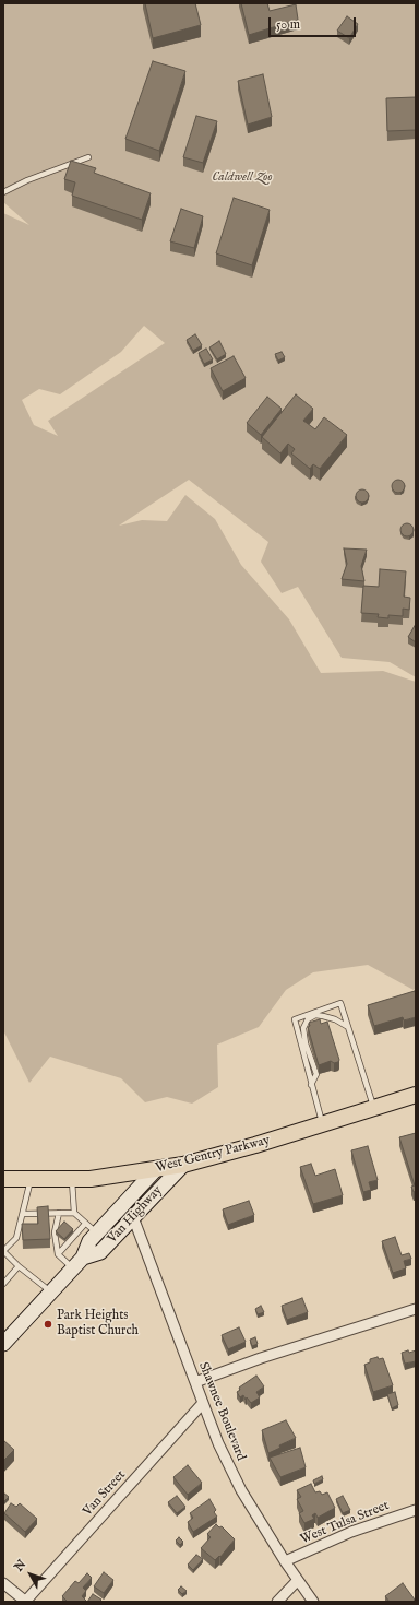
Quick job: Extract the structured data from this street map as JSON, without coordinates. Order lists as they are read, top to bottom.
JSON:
{
  "streets": {
    "main road": ["West Gentry Parkway", "Van Highway"],
    "street": ["Shawnee Boulevard", "Van Street", "West Tulsa Street"]
  },
  "crossings": [
    ["West Gentry Parkway", "Van Highway"],
    ["Van Highway", "Shawnee Boulevard"],
    ["Shawnee Boulevard", "Van Street"],
    ["Shawnee Boulevard", "West Tulsa Street"]
  ],
  "parks": ["Caldwell Zoo"],
  "places": ["Park Heights Baptist Church"],
  "scale_bar": "50 m",
  "north": "top left"
}
